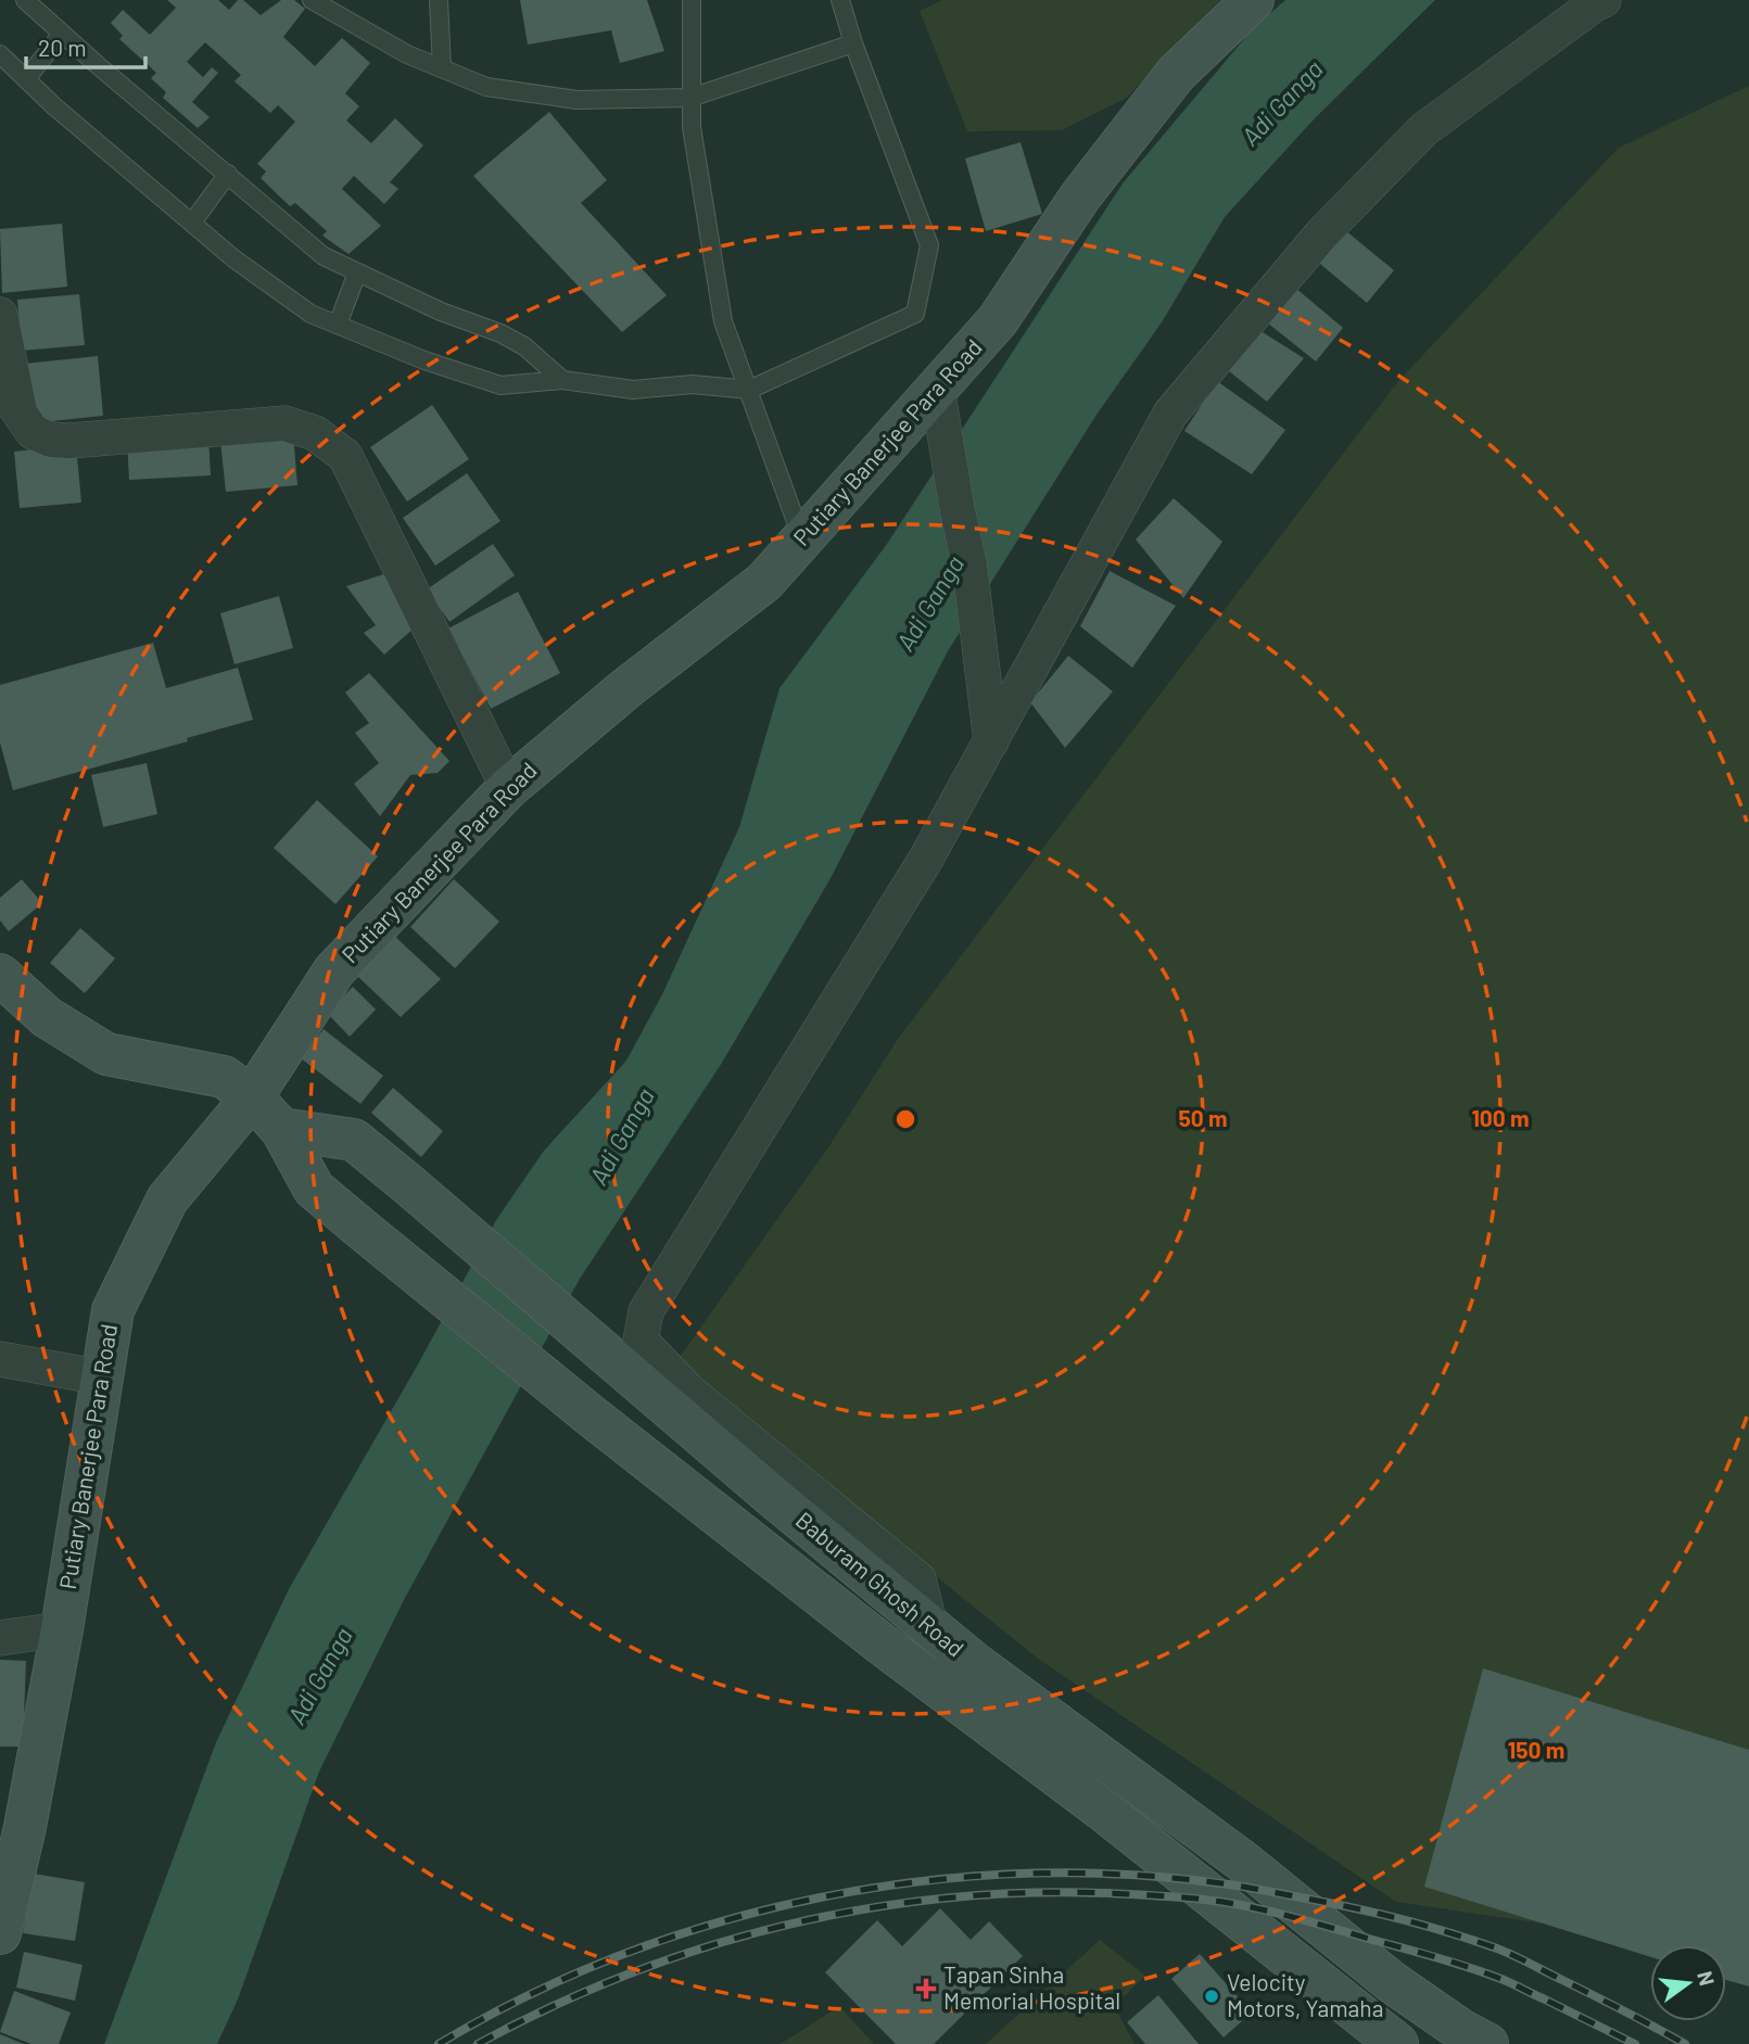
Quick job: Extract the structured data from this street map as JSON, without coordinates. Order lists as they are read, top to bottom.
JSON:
{
  "streets": {
    "main road": ["Putiary Banerjee Para Road", "Baburam Ghosh Road"]
  },
  "crossings": [
    ["Putiary Banerjee Para Road", "Baburam Ghosh Road"]
  ],
  "water": ["Adi Ganga"],
  "places": {
    "health": ["Tapan Sinha Memorial Hospital"],
    "other": ["Velocity Motors, Yamaha"]
  },
  "scale_bar": "20 m",
  "north": "right",
  "rings": ["50 m", "100 m", "150 m"]
}
